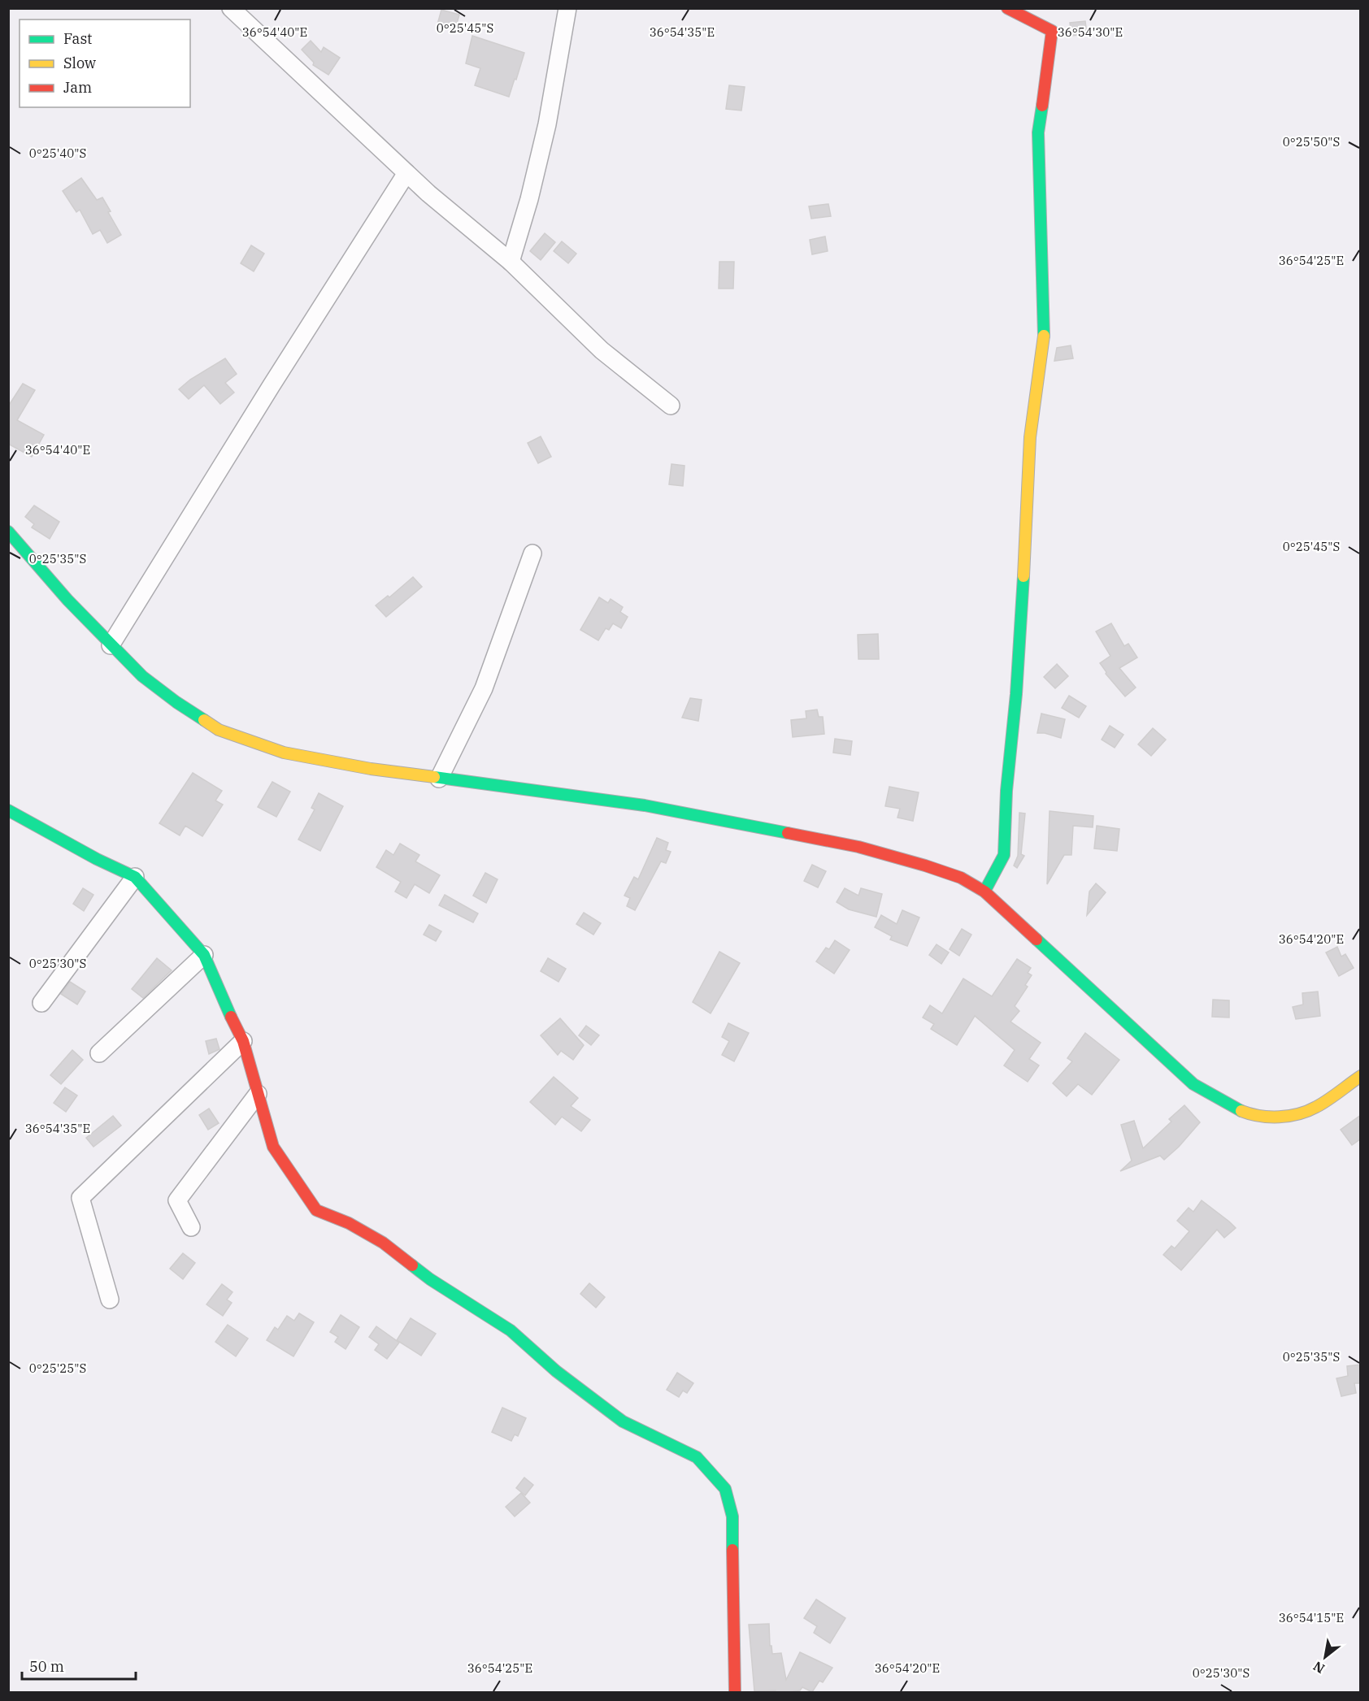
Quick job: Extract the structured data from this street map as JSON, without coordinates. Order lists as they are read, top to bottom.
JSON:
{
  "legend": ["Fast", "Slow", "Jam"],
  "scale_bar": "50 m",
  "north": "bottom left",
  "coordinates": [
    "0°25'45\"S",
    "36°54'35\"E",
    "36°54'30\"E",
    "36°54'40\"E",
    "0°25'50\"S",
    "0°25'40\"S",
    "36°54'25\"E",
    "0°25'35\"S",
    "36°54'20\"E",
    "0°25'30\"S",
    "0°25'25\"S",
    "36°54'15\"E"
  ]
}
